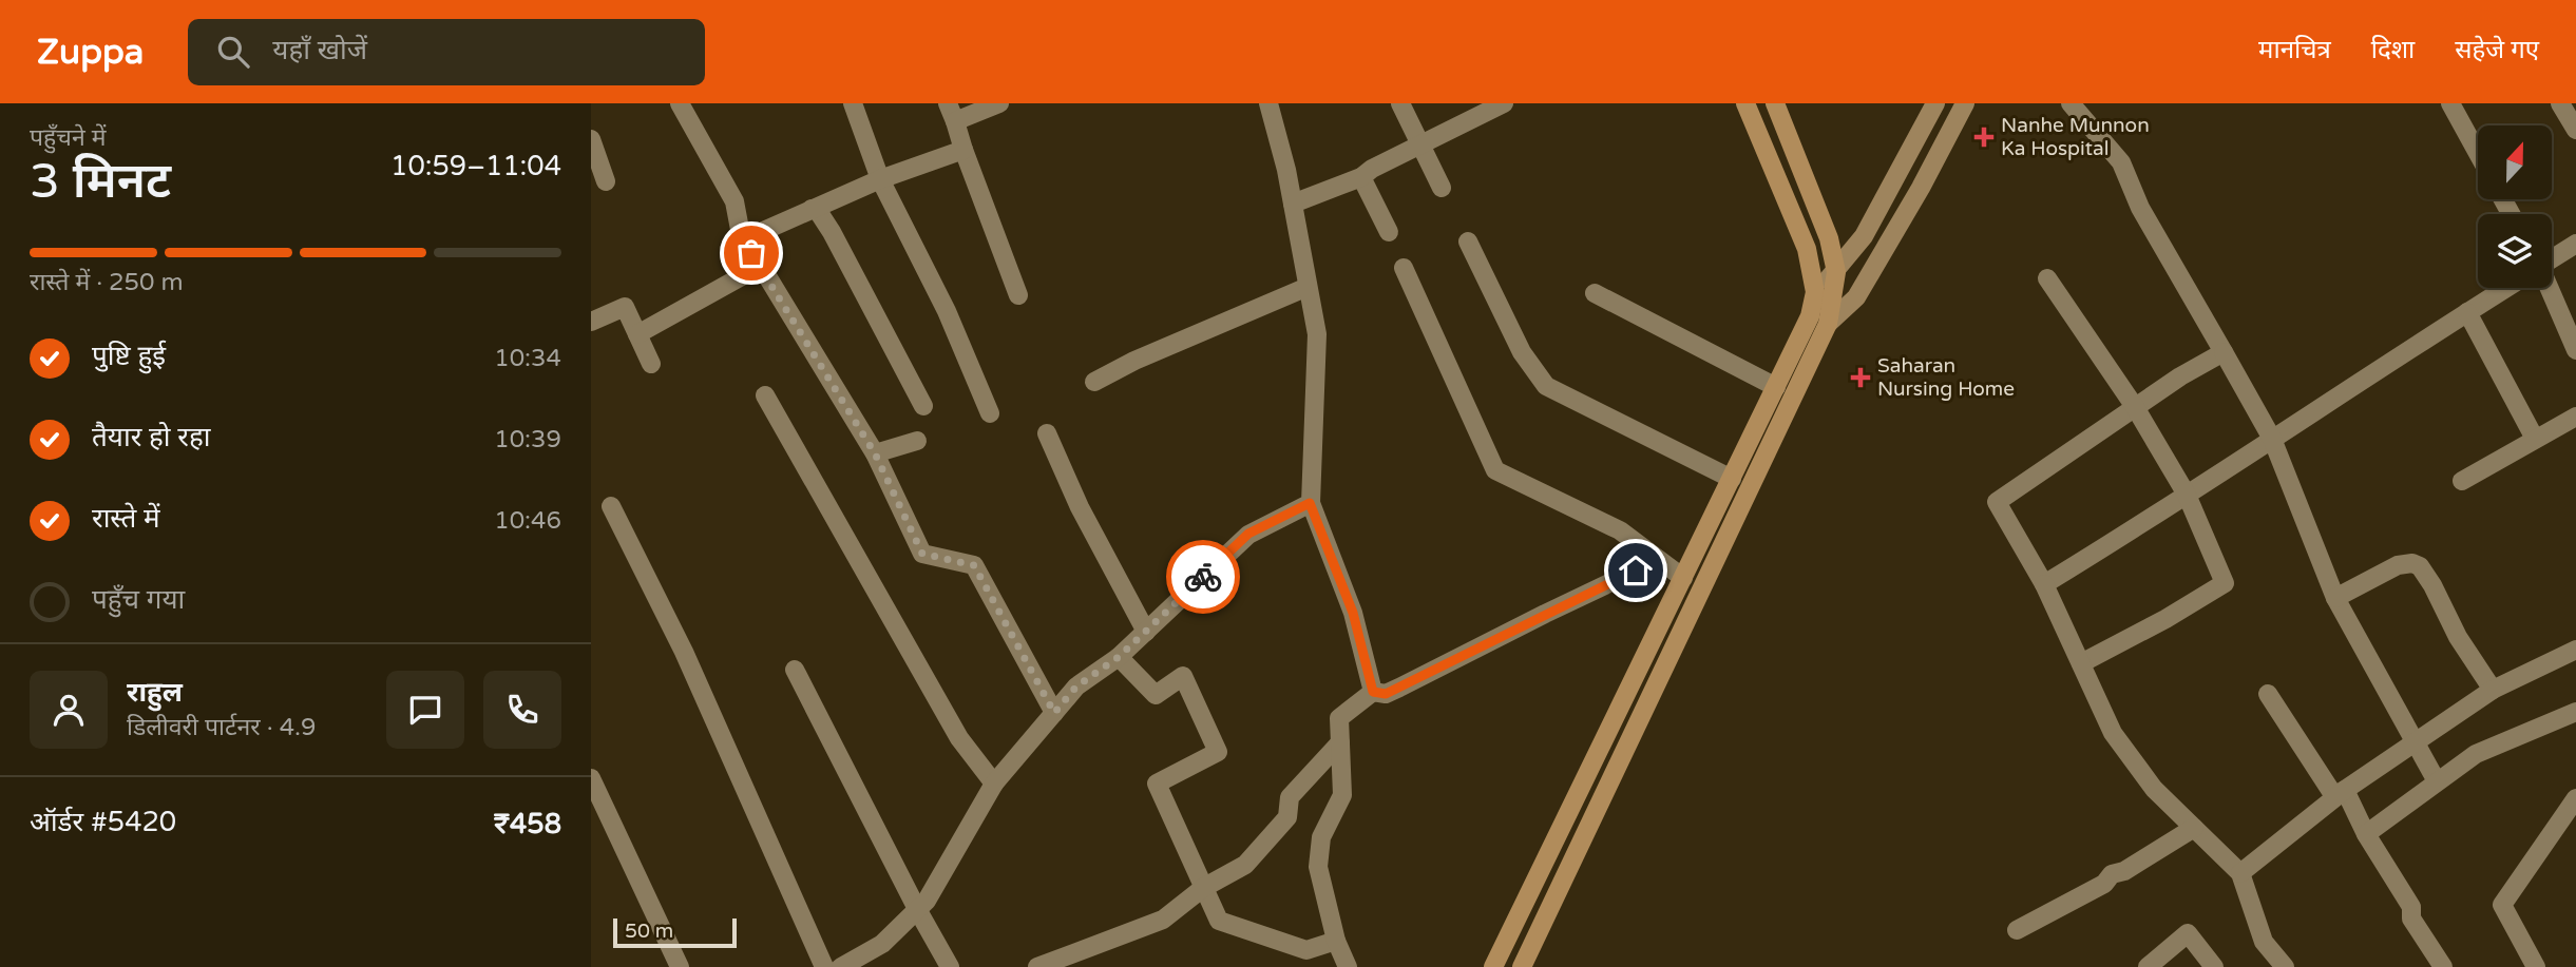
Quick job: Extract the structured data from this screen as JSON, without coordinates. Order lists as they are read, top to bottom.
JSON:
{
  "places": {
    "health": ["Nanhe Munnon Ka Hospital", "Saharan Nursing Home"]
  },
  "scale_bar": "50 m",
  "north": "top",
  "page": {
    "header": "Zuppa",
    "search": "यहाँ खोजें",
    "nav": ["मानचित्र", "दिशा", "सहेजे गए"],
    "heading": ["3 मिनट", "पहुँचने में", "10:59–11:04"],
    "panel": [
      "राहुल",
      "डिलीवरी पार्टनर · 4.9",
      "ऑर्डर #5420",
      "₹458"
    ],
    "bar": "रास्ते में · 250 m",
    "list": [
      ["पुष्टि हुई", "10:34"],
      ["तैयार हो रहा", "10:39"],
      ["रास्ते में", "10:46"],
      "पहुँच गया"
    ],
    "scale": "50 m"
  }
}
